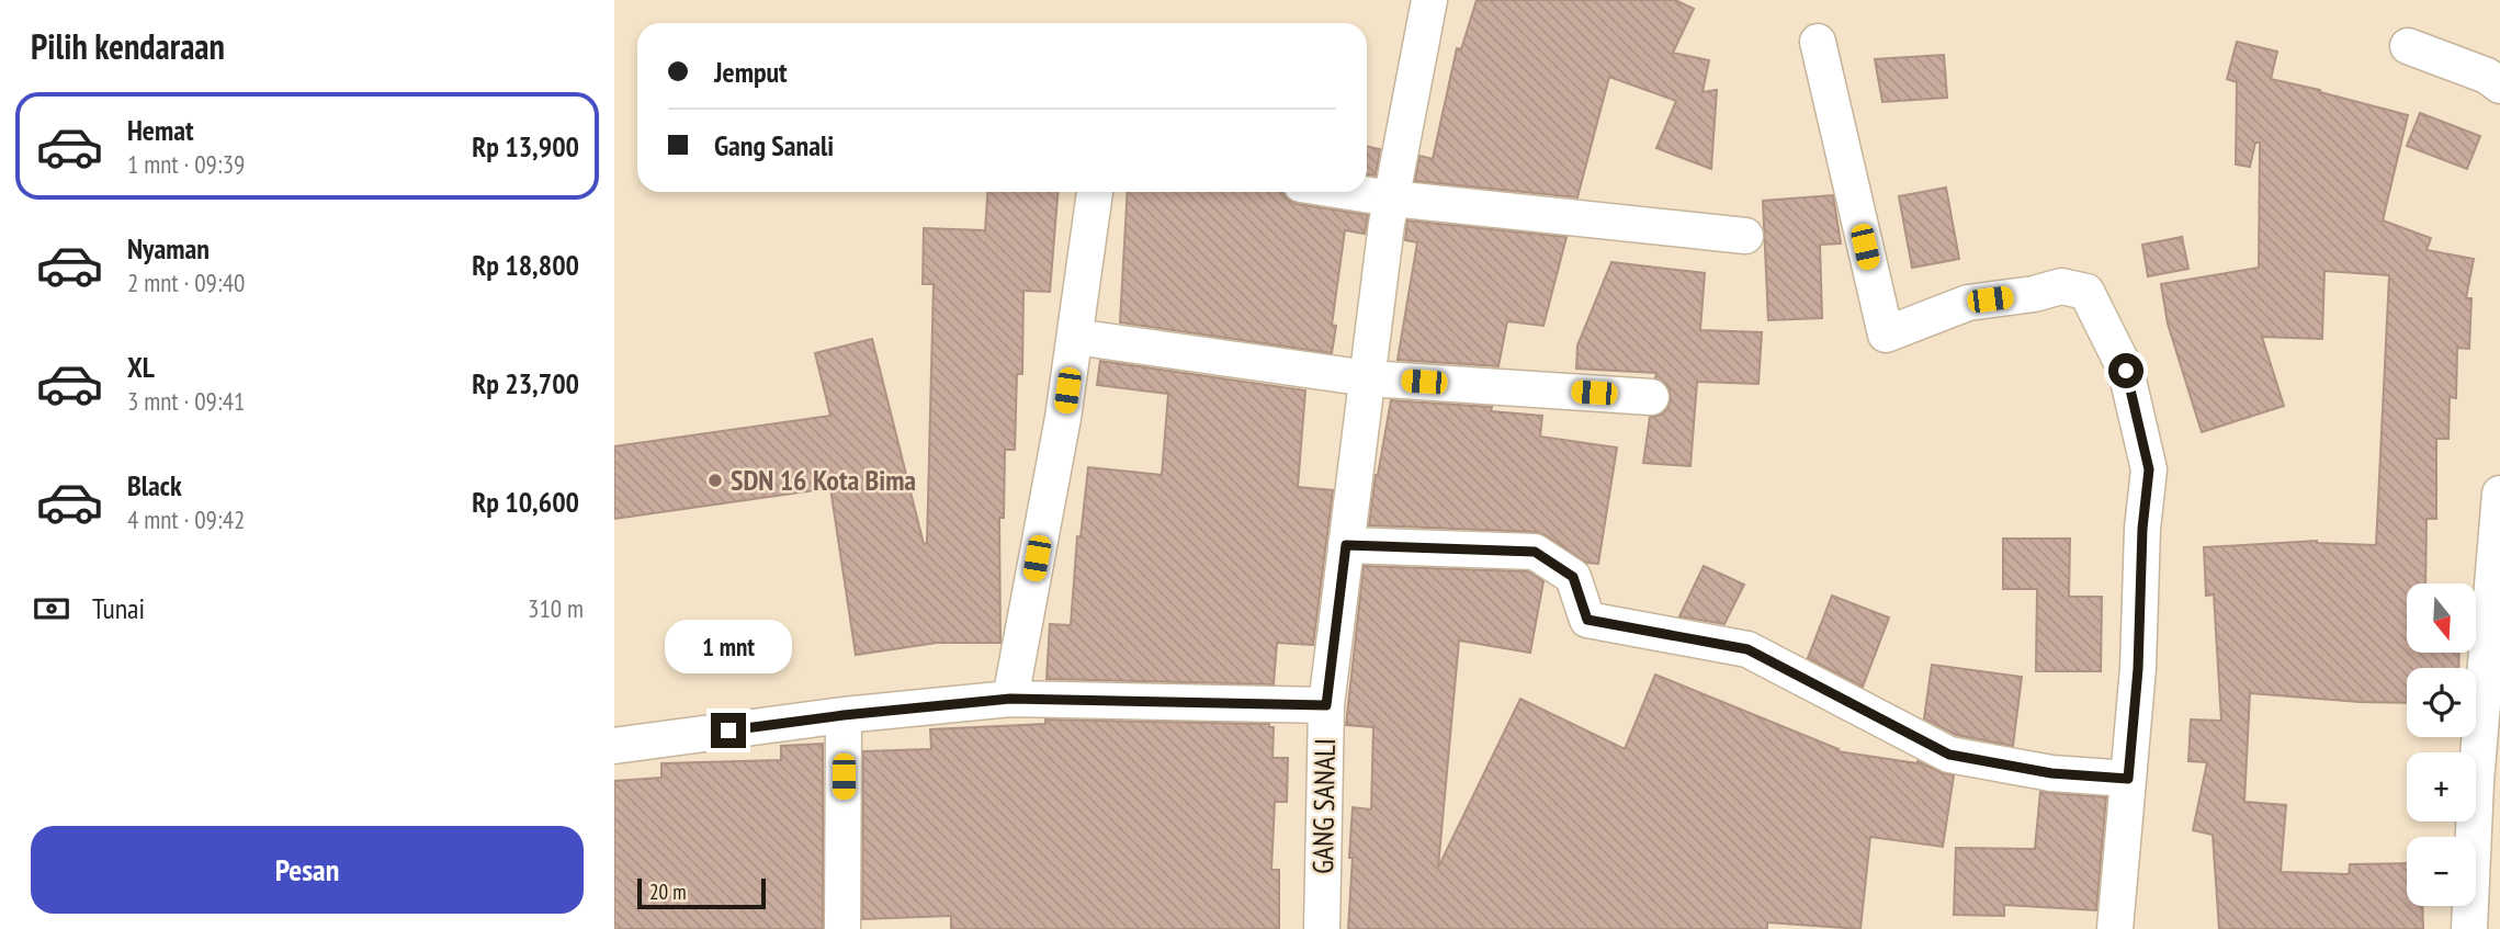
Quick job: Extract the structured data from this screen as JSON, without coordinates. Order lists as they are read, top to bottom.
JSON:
{
  "streets": {
    "street": ["GANG SANALI"]
  },
  "places": ["SDN 16 Kota Bima"],
  "scale_bar": "20 m",
  "north": "bottom",
  "page": {
    "heading": "Pilih kendaraan",
    "banner": ["Jemput", "Gang Sanali"],
    "list": [
      {
        "name": "Hemat",
        "note": "1 mnt · 09:39",
        "value": "Rp 13,900"
      },
      {
        "name": "Nyaman",
        "note": "2 mnt · 09:40",
        "value": "Rp 18,800"
      },
      {
        "name": "XL",
        "note": "3 mnt · 09:41",
        "value": "Rp 23,700"
      },
      {
        "name": "Black",
        "note": "4 mnt · 09:42",
        "value": "Rp 10,600"
      }
    ],
    "pay": ["Tunai", "310 m"],
    "map_buttons": ["+", "−"],
    "bubble": "1 mnt",
    "buttons": "Pesan",
    "scale": "20 m"
  }
}
